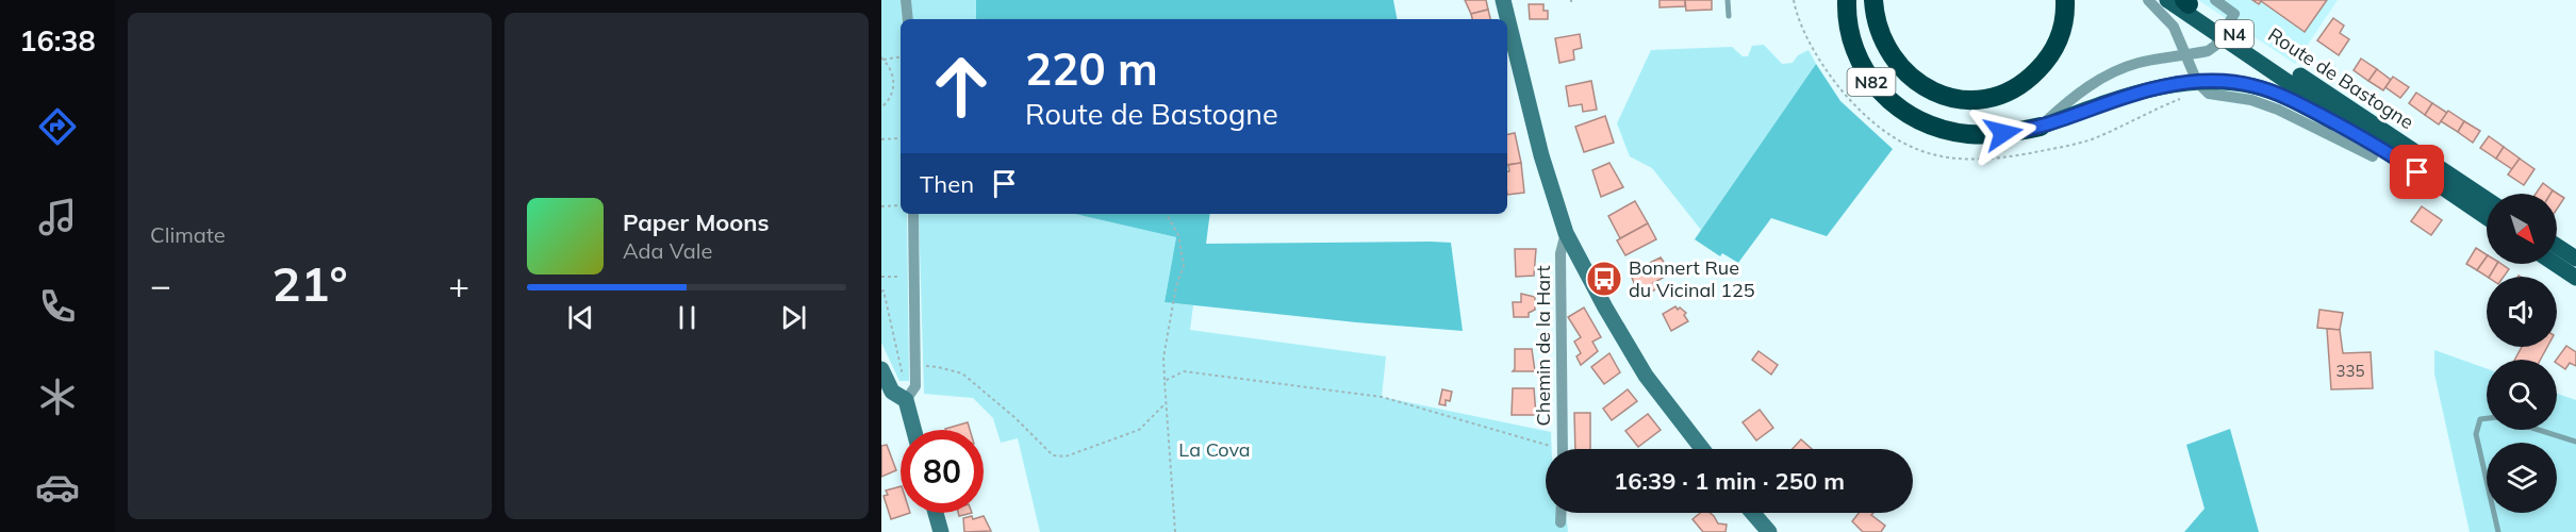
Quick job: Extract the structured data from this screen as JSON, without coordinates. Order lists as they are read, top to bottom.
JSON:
{
  "streets": {
    "highway": ["N82"],
    "main road": ["N4", "Route de Bastogne"],
    "street": ["Chemin de la Hart"]
  },
  "crossings": [
    ["Route de Bastogne", "N82"]
  ],
  "parks": ["La Cova"],
  "places": {
    "bus stop": ["Bonnert Rue du Vicinal 125"]
  },
  "house_numbers": ["335"],
  "north": "bottom right",
  "page": {
    "tabs": "16:38",
    "tile": "Climate",
    "turn": ["220 m", "Route de Bastogne"],
    "then": "Then",
    "song": ["Paper Moons", "Ada Vale"],
    "heat": ["−", "21°", "+"],
    "limit": "80",
    "trip": "16:39 · 1 min · 250 m"
  }
}
